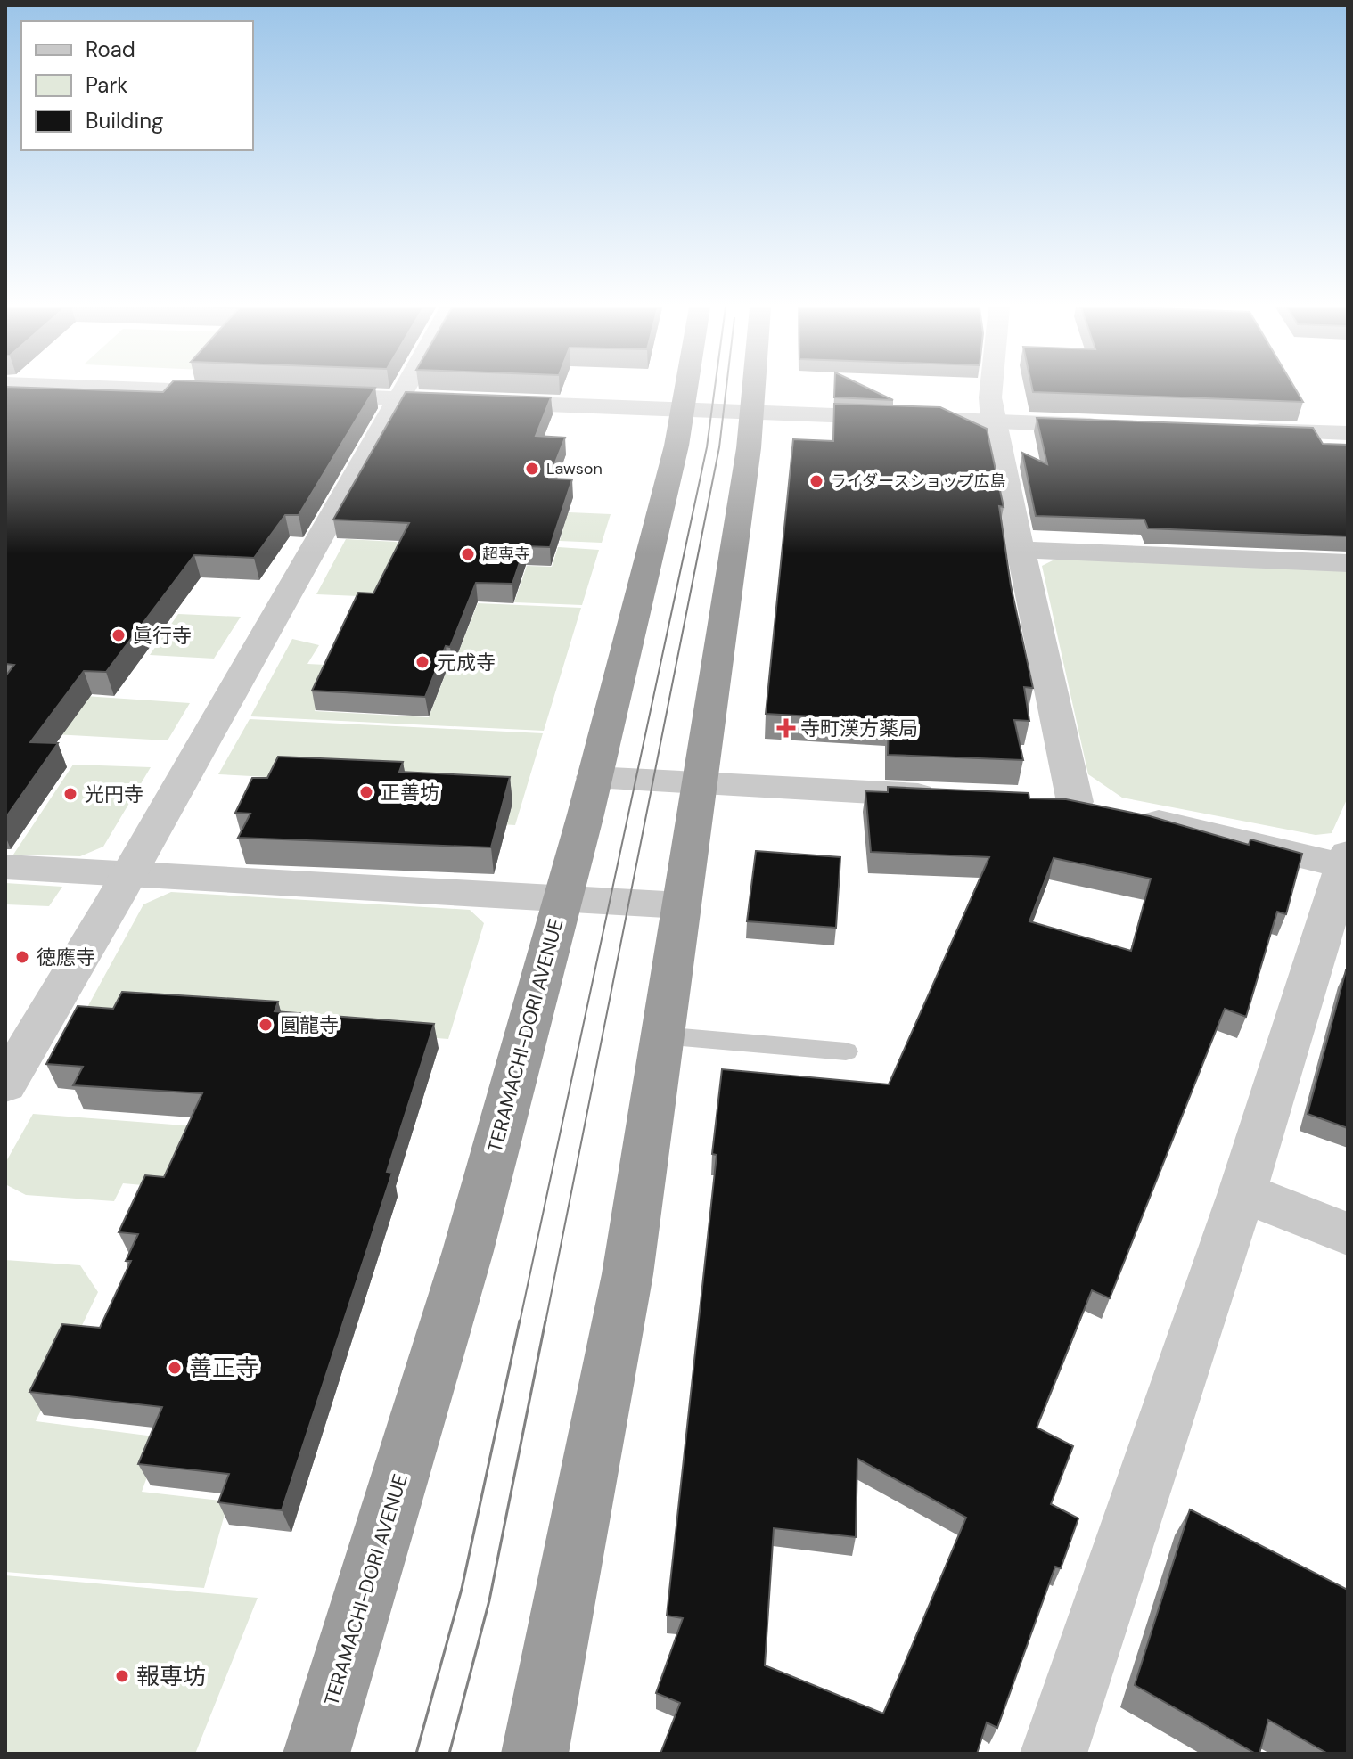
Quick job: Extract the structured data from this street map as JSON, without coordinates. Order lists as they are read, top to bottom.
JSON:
{
  "streets": {
    "highway": ["TERAMACHI-DORI AVENUE"]
  },
  "places": {
    "other": [
      "Lawson",
      "ライダースショップ広島",
      "超専寺",
      "眞行寺",
      "元成寺",
      "正善坊",
      "光円寺",
      "徳應寺",
      "圓龍寺",
      "善正寺",
      "報専坊"
    ],
    "health": ["寺町漢方薬局"]
  },
  "legend": ["Road", "Park", "Building"]
}
